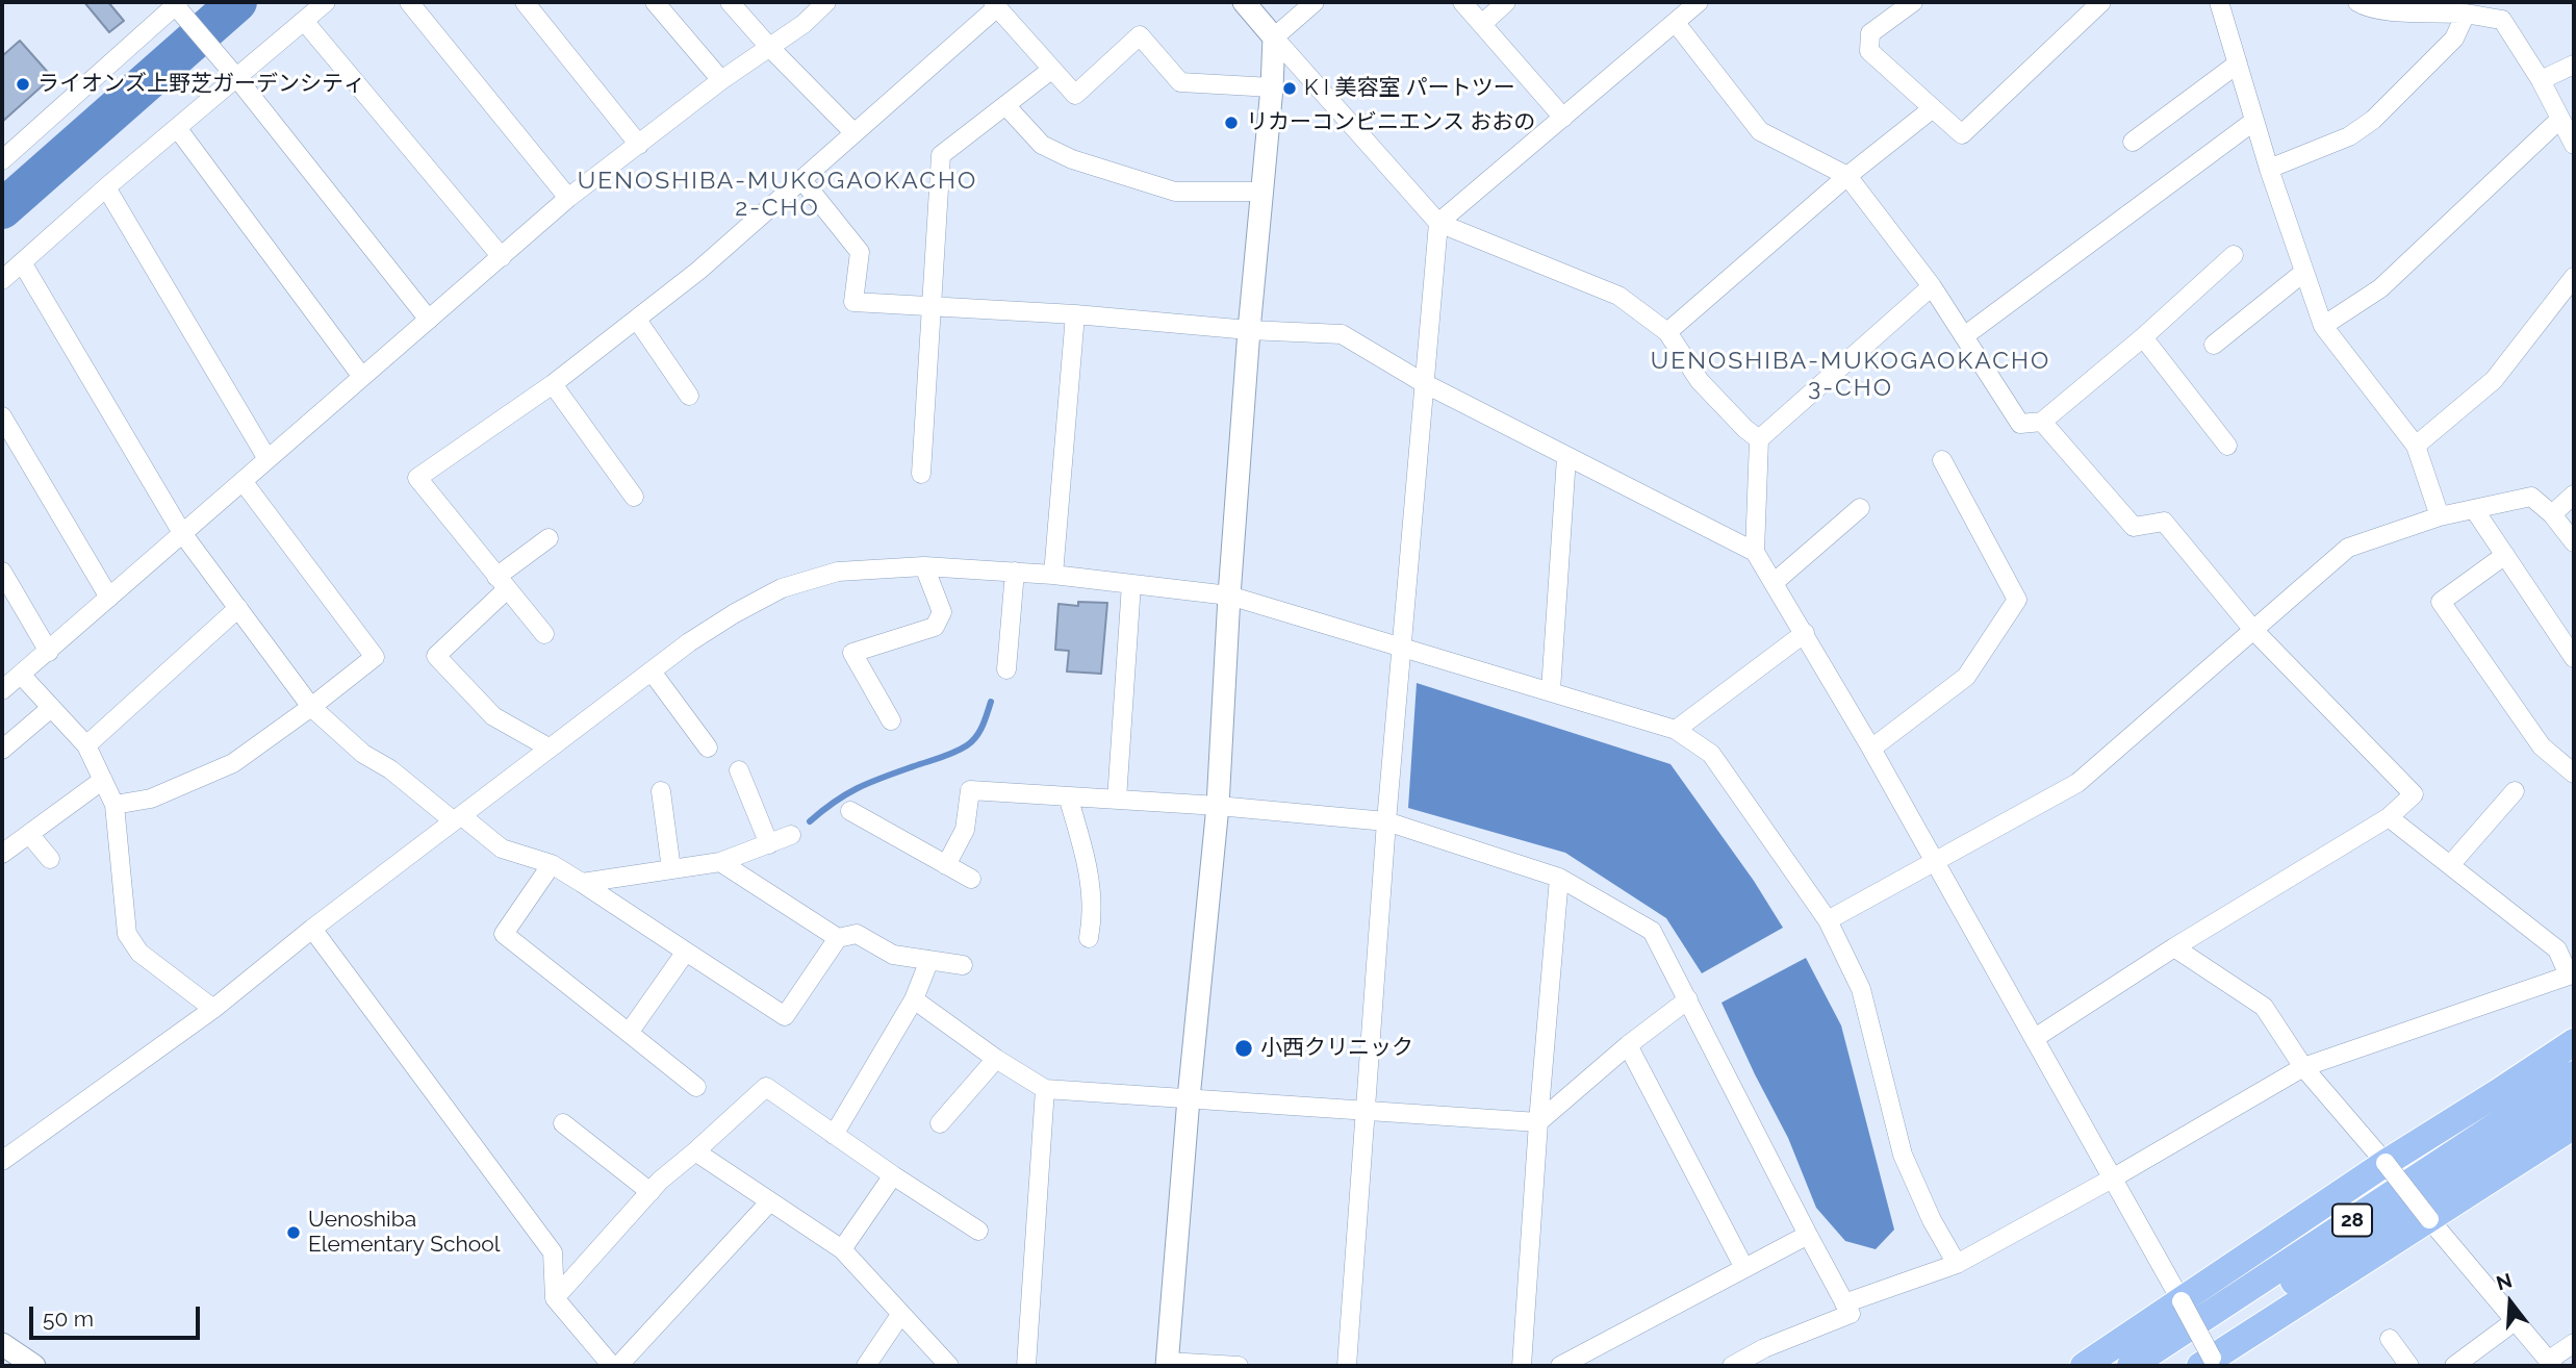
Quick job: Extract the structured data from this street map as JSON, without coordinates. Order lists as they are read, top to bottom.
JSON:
{
  "streets": {
    "main road": ["28"]
  },
  "districts": ["UENOSHIBA-MUKOGAOKACHO 2-CHO", "UENOSHIBA-MUKOGAOKACHO 3-CHO"],
  "places": [
    "ライオンズ上野芝ガーデンシティ",
    "K I 美容室 パートツー",
    "リカーコンビニエンス おおの",
    "小西クリニック",
    "Uenoshiba Elementary School"
  ],
  "scale_bar": "50 m",
  "north": "top"
}
